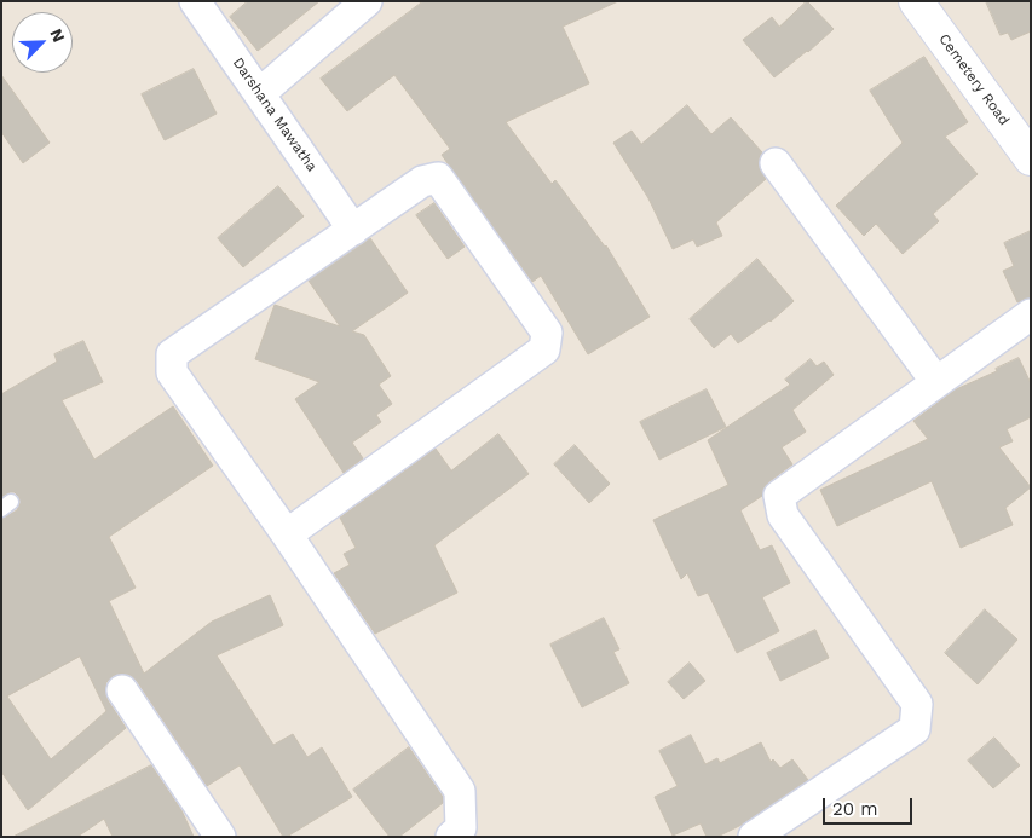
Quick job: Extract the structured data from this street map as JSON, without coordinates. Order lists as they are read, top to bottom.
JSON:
{
  "streets": {
    "street": ["Cemetery Road", "Darshana Mawatha"]
  },
  "scale_bar": "20 m",
  "north": "top right"
}
